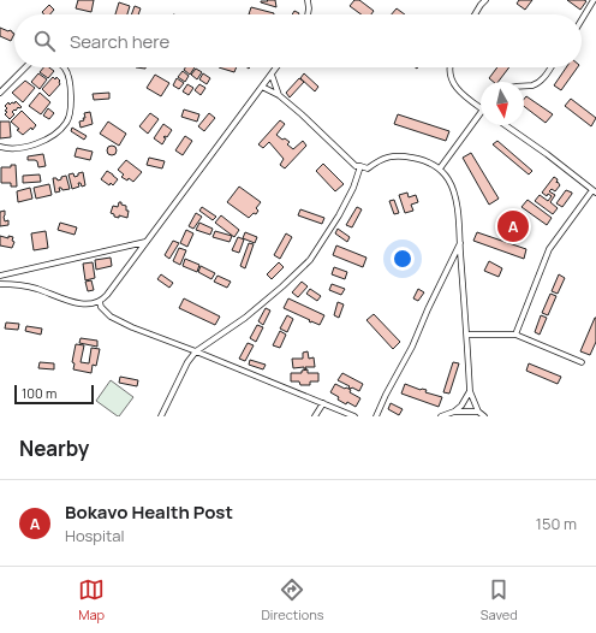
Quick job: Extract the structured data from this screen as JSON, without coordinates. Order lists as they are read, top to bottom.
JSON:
{
  "scale_bar": "100 m",
  "north": "bottom",
  "page": {
    "search": "Search here",
    "pins": "A",
    "scale": "100 m",
    "heading": "Nearby",
    "list": [
      {
        "mark": "A",
        "name": "Bokavo Health Post",
        "note": "Hospital",
        "value": "150 m"
      }
    ],
    "nav": ["Map", "Directions", "Saved"]
  }
}
